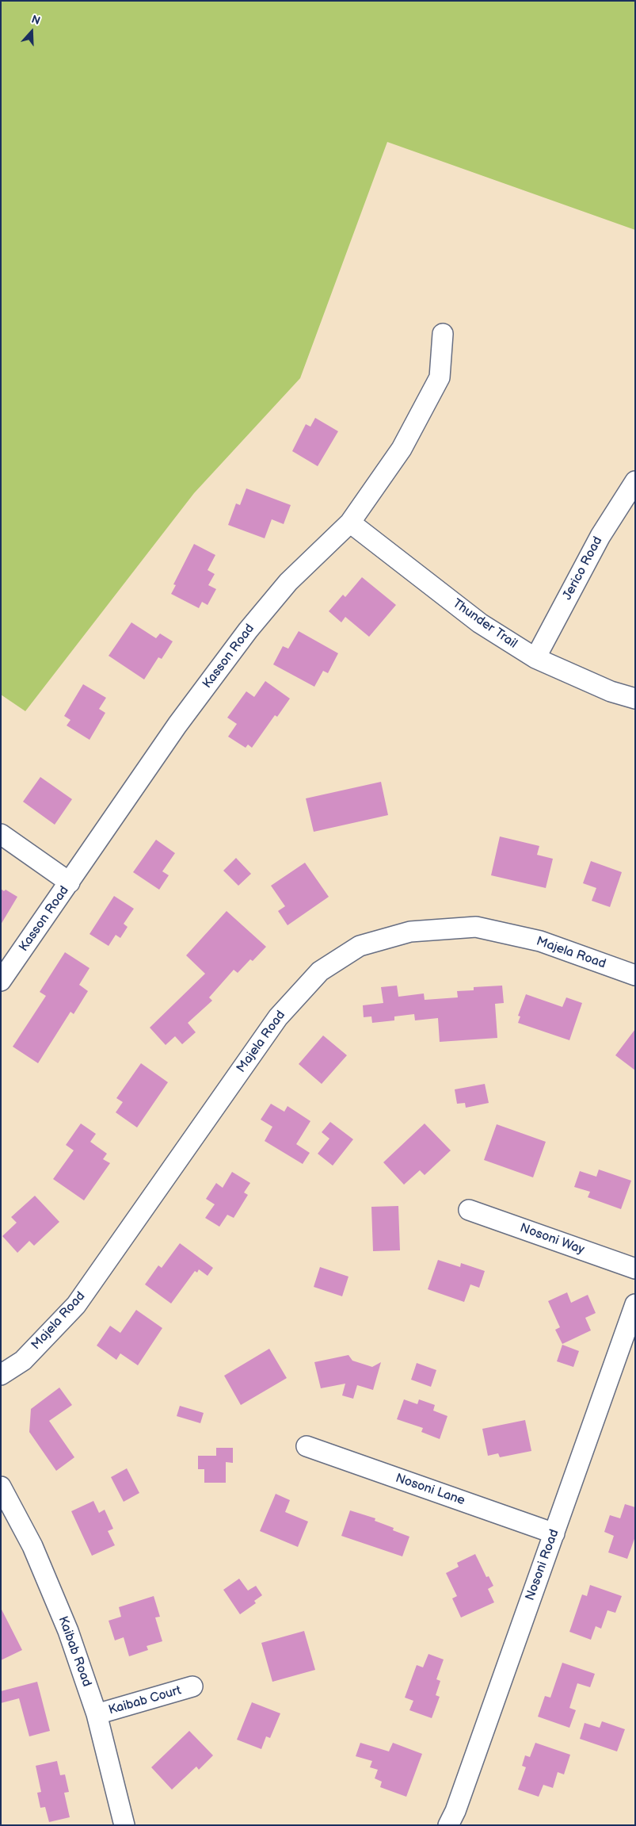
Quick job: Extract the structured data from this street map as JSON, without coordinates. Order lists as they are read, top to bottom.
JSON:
{
  "streets": {
    "street": [
      "Jerico Road",
      "Thunder Trail",
      "Kasson Road",
      "Majela Road",
      "Nosoni Way",
      "Nosoni Lane",
      "Nosoni Road",
      "Kaibab Road",
      "Kaibab Court"
    ]
  },
  "crossings": [
    ["Jerico Road", "Thunder Trail"],
    ["Thunder Trail", "Kasson Road"],
    ["Nosoni Lane", "Nosoni Road"],
    ["Kaibab Road", "Kaibab Court"]
  ],
  "north": "top"
}
